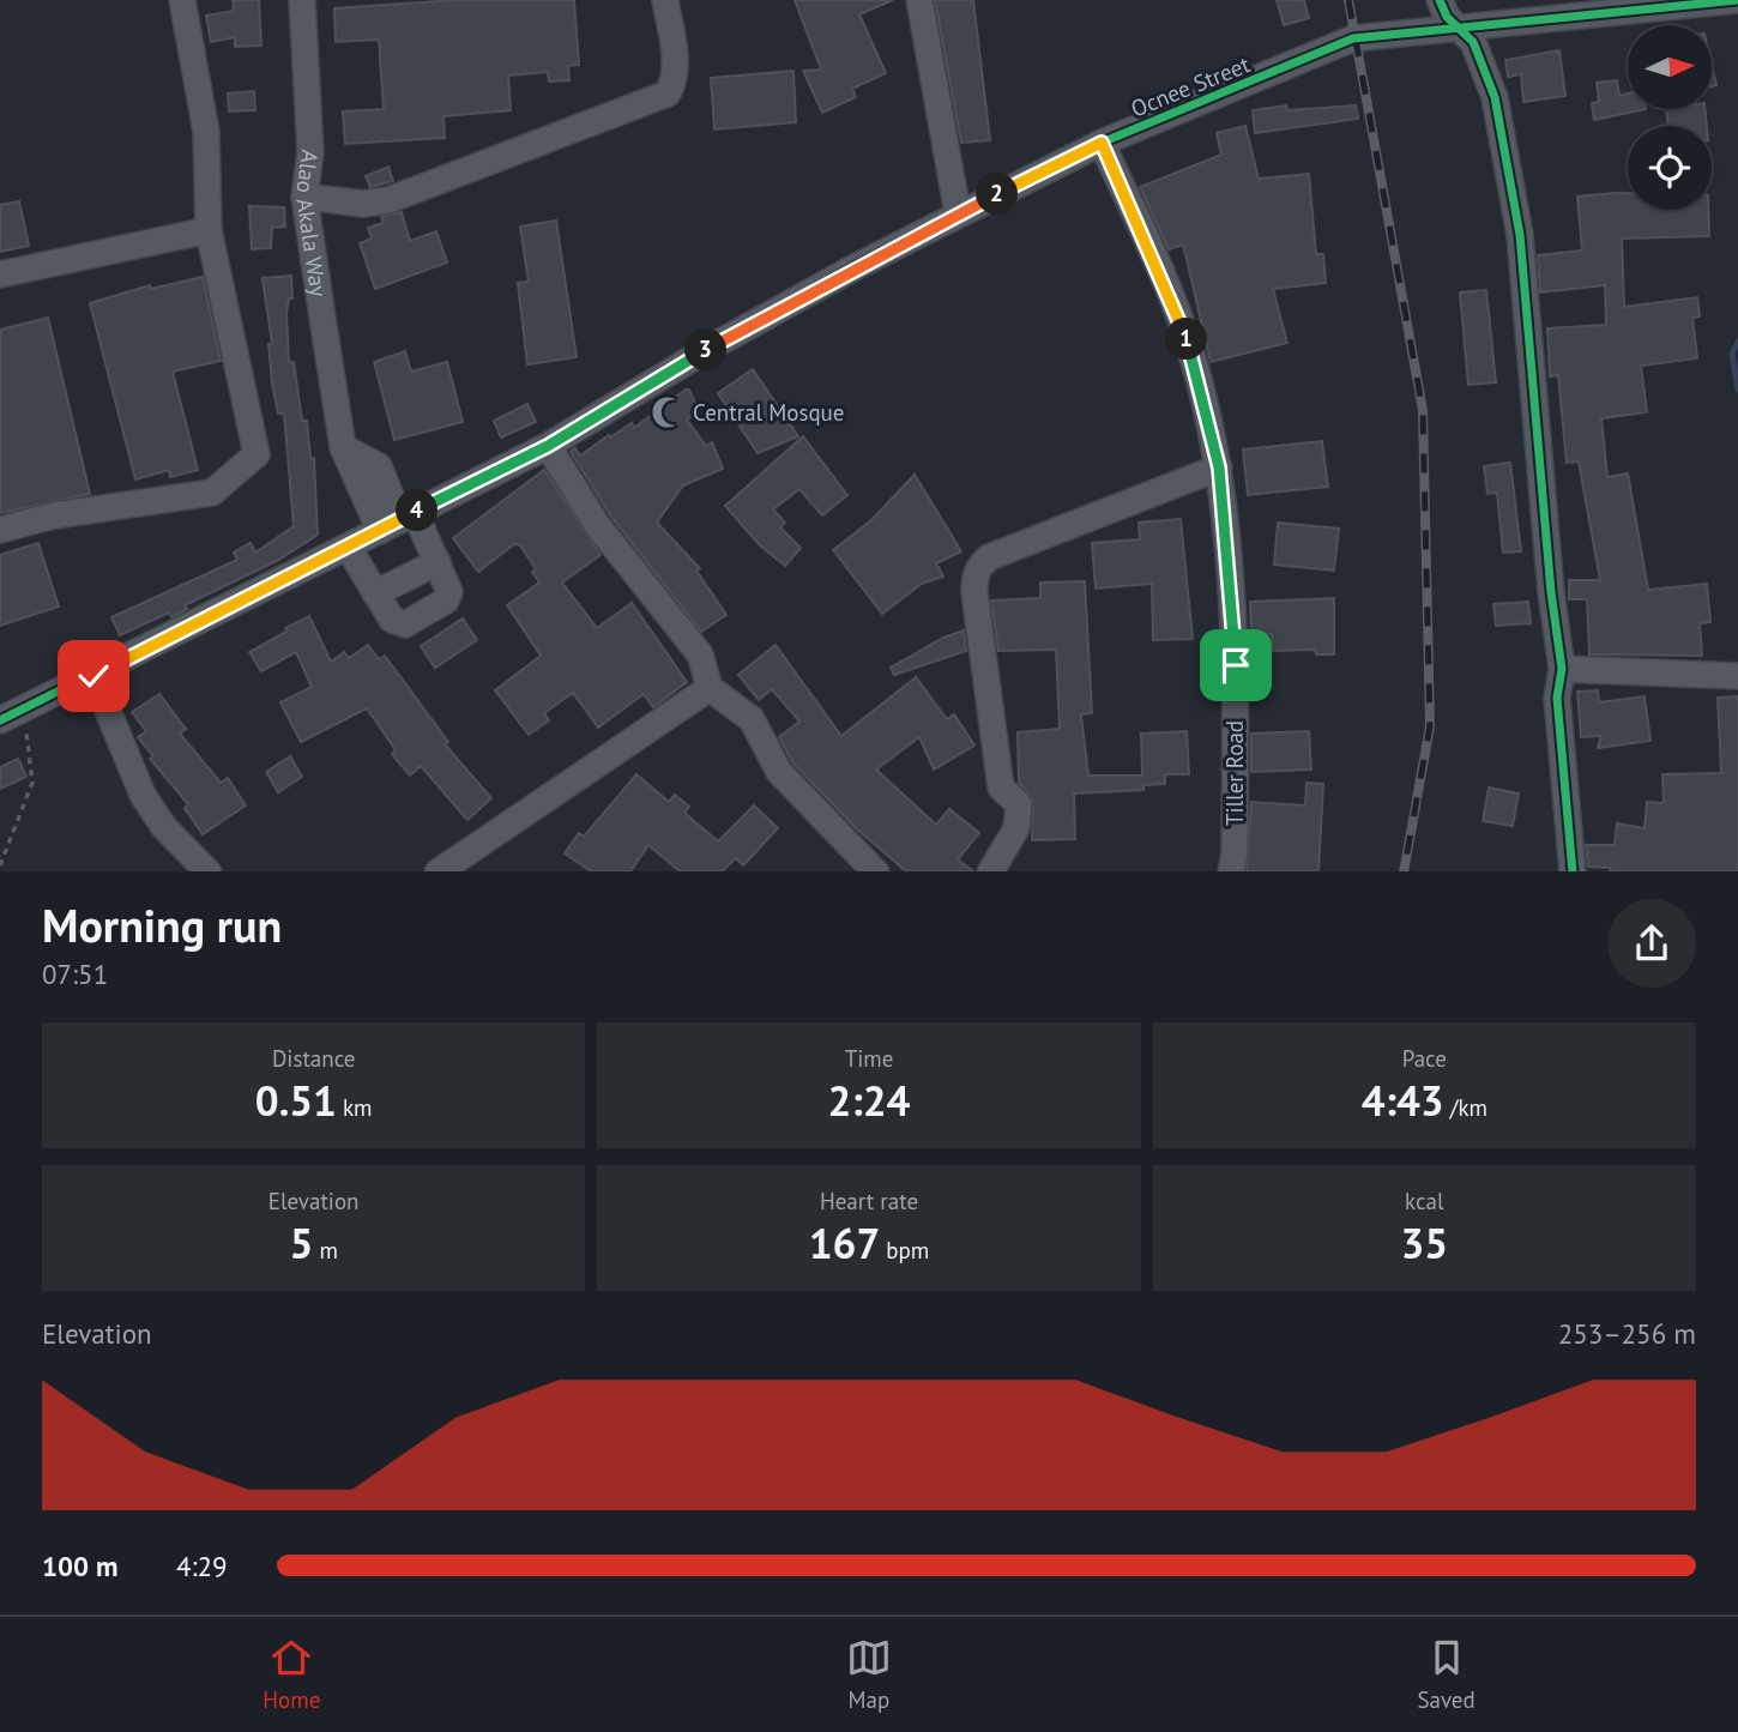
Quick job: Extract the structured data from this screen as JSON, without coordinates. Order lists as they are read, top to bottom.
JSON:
{
  "streets": {
    "street": ["Ocnee Street", "Alao Akala Way", "Tiller Road"]
  },
  "crossings": [
    ["Ocnee Street", "Alao Akala Way"],
    ["Ocnee Street", "Tiller Road"]
  ],
  "places": {
    "mosque": ["Central Mosque"]
  },
  "north": "right",
  "page": {
    "pins": [
      "2",
      "1",
      "3",
      "4"
    ],
    "heading": ["Morning run", "07:51"],
    "stats": [
      ["Distance", "0.51 km"],
      ["Time", "2:24"],
      ["Pace", "4:43 /km"],
      ["Elevation", "5 m"],
      ["Heart rate", "167 bpm"],
      ["kcal", "35"]
    ],
    "chart": ["Elevation", "253–256 m"],
    "list": [
      {
        "name": "100 m",
        "note": "4:29"
      }
    ],
    "tabs": ["Home", "Map", "Saved"]
  }
}
